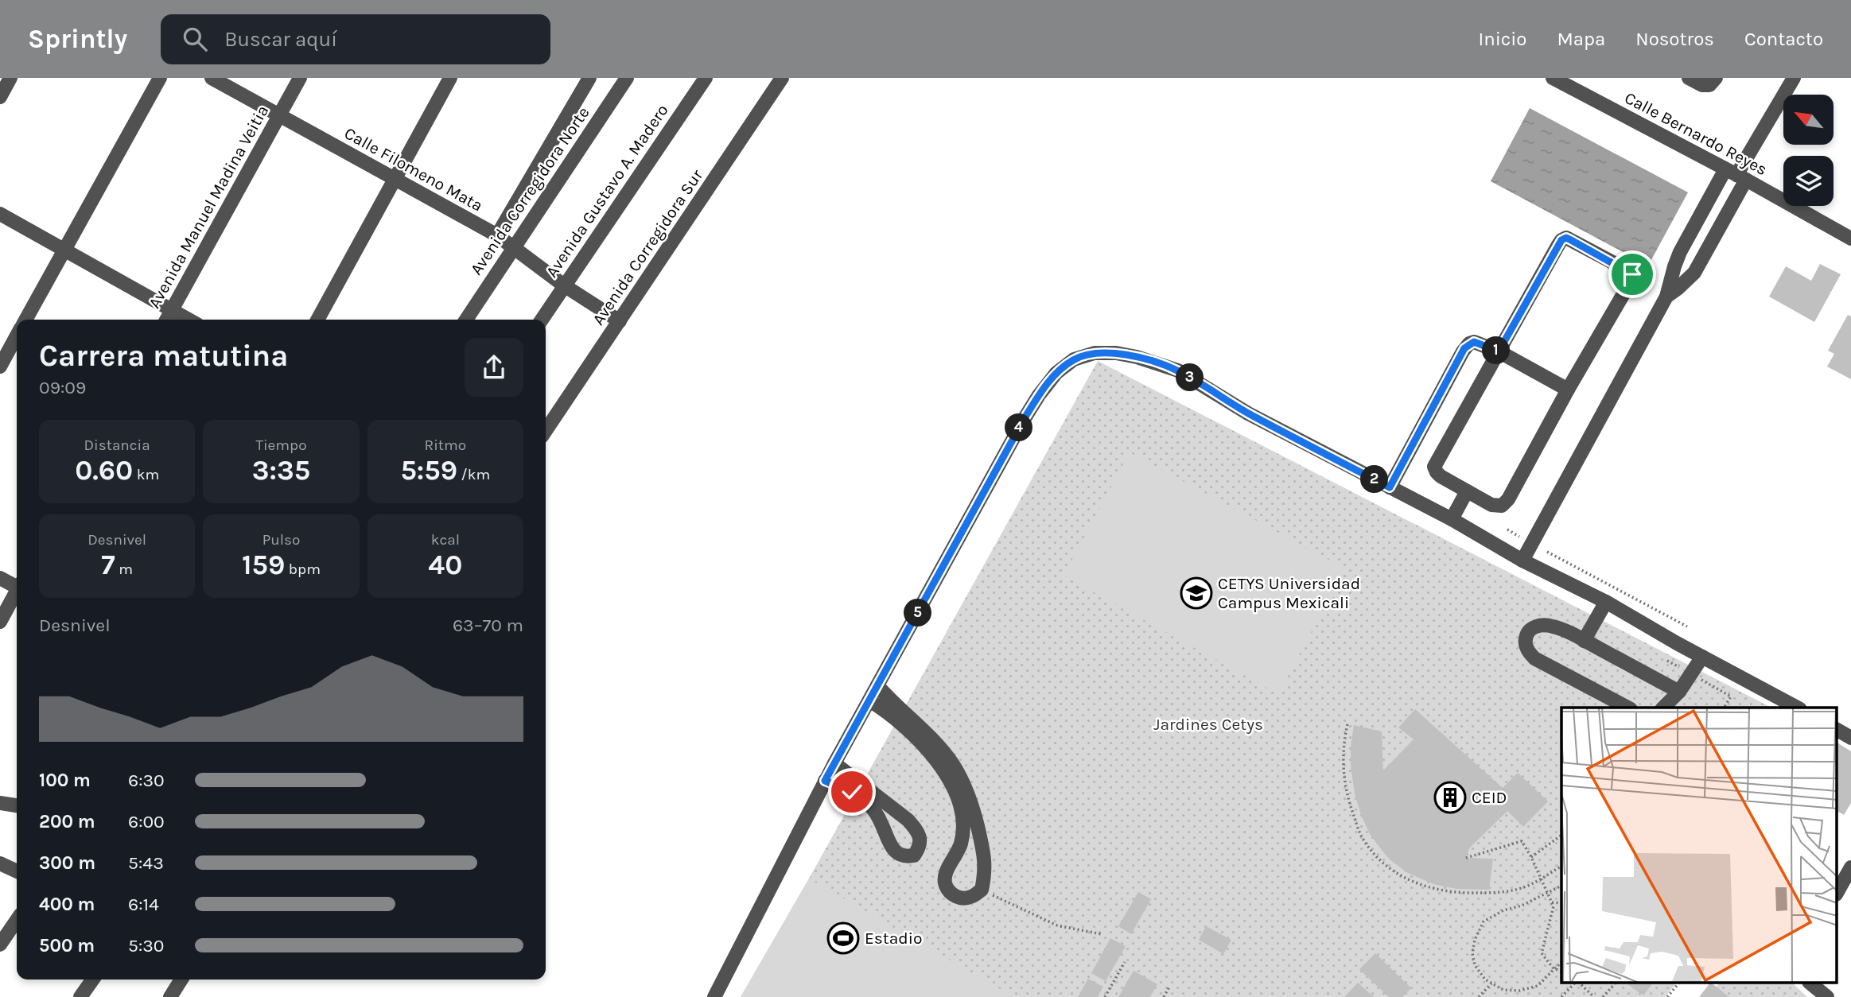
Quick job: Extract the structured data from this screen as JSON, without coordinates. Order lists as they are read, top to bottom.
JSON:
{
  "streets": {
    "street": [
      "Calle Bernardo Reyes",
      "Calle Filomeno Mata",
      "Avenida Corregidora Norte",
      "Avenida Gustavo A. Madero",
      "Avenida Manuel Madina Veitia",
      "Avenida Corregidora Sur"
    ]
  },
  "crossings": [
    ["Calle Filomeno Mata", "Avenida Corregidora Norte"],
    ["Calle Filomeno Mata", "Avenida Gustavo A. Madero"],
    ["Calle Filomeno Mata", "Avenida Manuel Madina Veitia"],
    ["Calle Filomeno Mata", "Avenida Corregidora Sur"]
  ],
  "parks": ["Jardines Cetys"],
  "places": {
    "school or university": ["CETYS Universidad Campus Mexicali"],
    "building": ["CEID"],
    "sports": ["Estadio"]
  },
  "north": "top left",
  "page": {
    "header": "Sprintly",
    "search": "Buscar aquí",
    "nav": [
      "Inicio",
      "Mapa",
      "Nosotros",
      "Contacto"
    ],
    "heading": ["Carrera matutina", "09:09"],
    "pins": [
      "1",
      "3",
      "4",
      "2",
      "5"
    ],
    "stats": [
      ["Distancia", "0.60 km"],
      ["Tiempo", "3:35"],
      ["Ritmo", "5:59 /km"],
      ["Desnivel", "7 m"],
      ["Pulso", "159 bpm"],
      ["kcal", "40"]
    ],
    "chart": ["Desnivel", "63–70 m"],
    "list": [
      {
        "name": "100 m",
        "note": "6:30"
      },
      {
        "name": "200 m",
        "note": "6:00"
      },
      {
        "name": "300 m",
        "note": "5:43"
      },
      {
        "name": "400 m",
        "note": "6:14"
      },
      {
        "name": "500 m",
        "note": "5:30"
      }
    ]
  }
}
